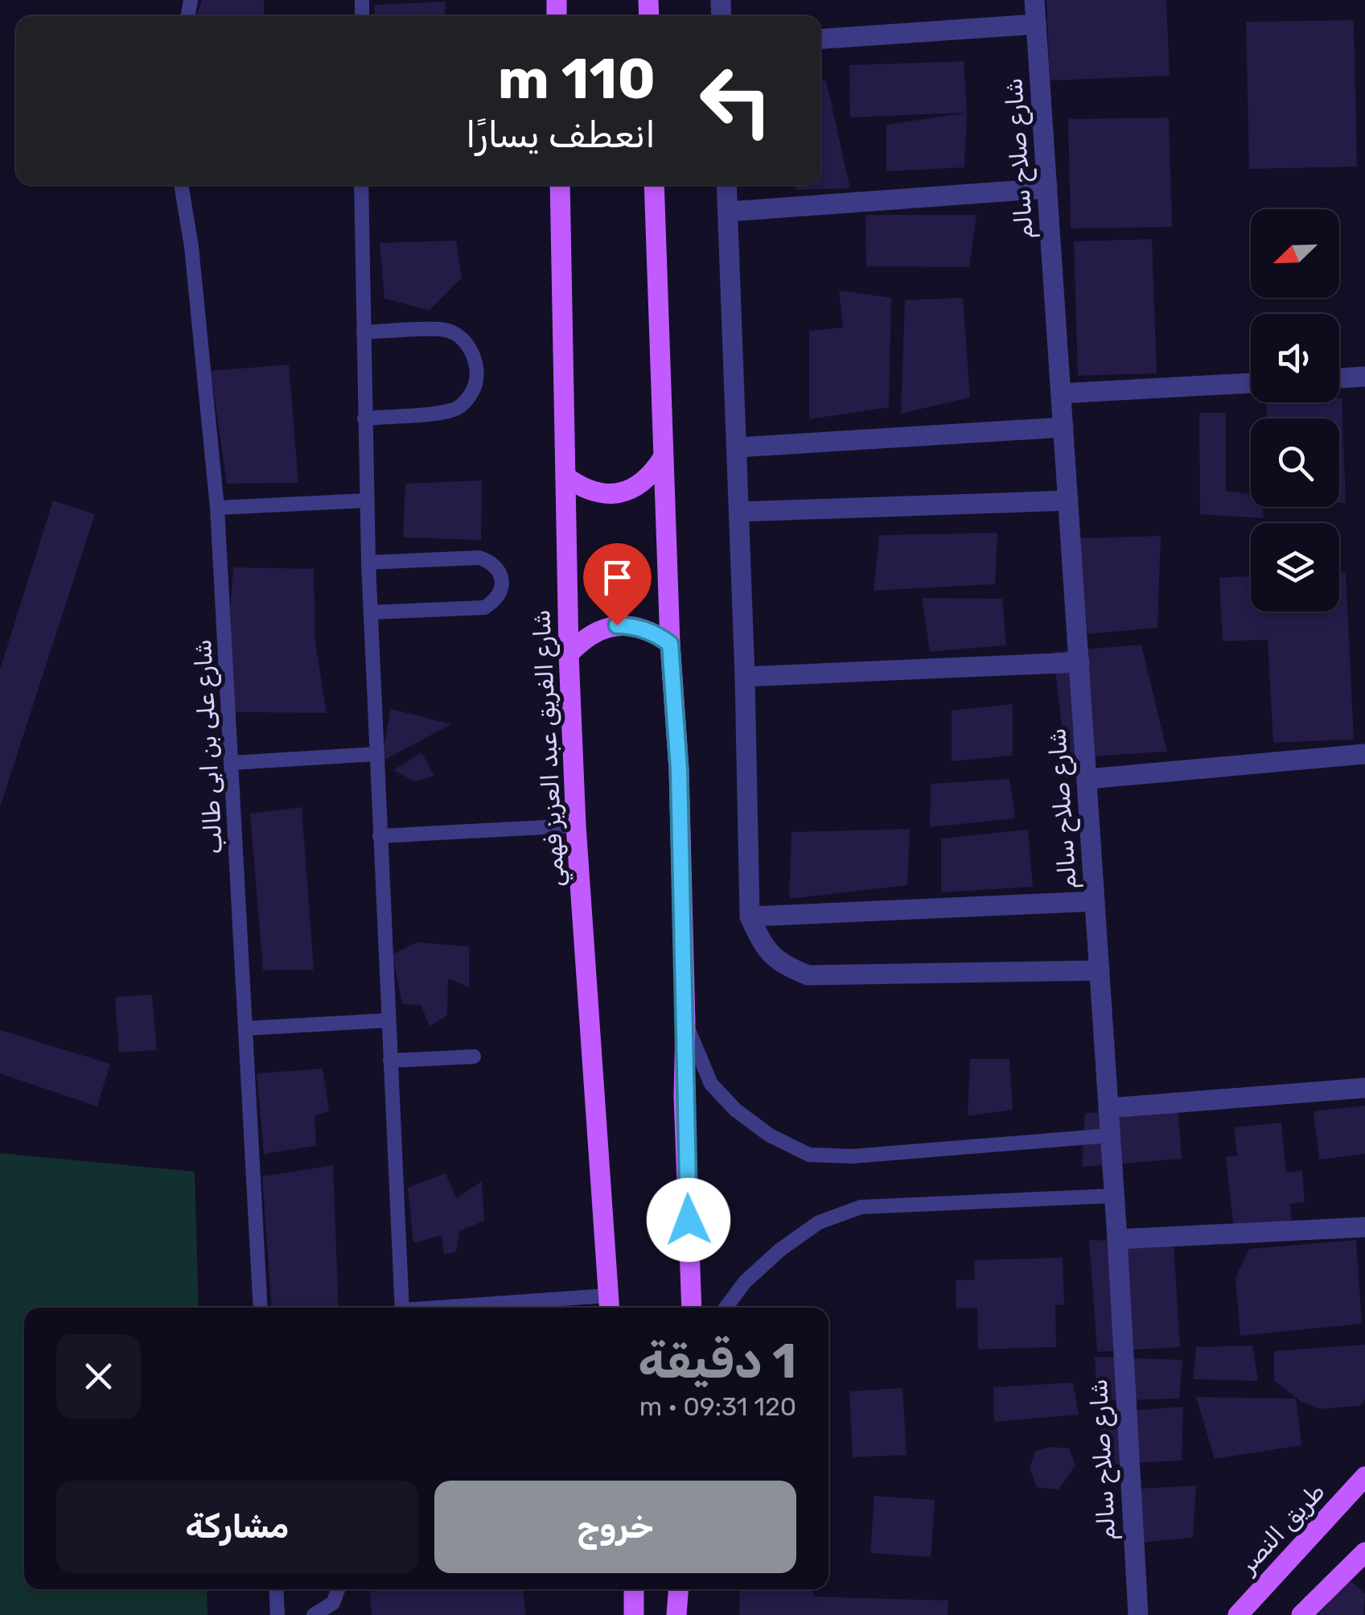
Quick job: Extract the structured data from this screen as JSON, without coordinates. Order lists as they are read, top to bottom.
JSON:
{
  "streets": {
    "main road": ["شارع الفريق عبد العزيز فهمي", "طريق النصر"],
    "street": ["شارع صلاح سالم"],
    "lane": ["شارع على بن ابى طالب"]
  },
  "north": "bottom left",
  "page": {
    "turn": ["110 m", "انعطف يسارًا"],
    "heading": ["1 دقيقة", "120 m · 09:31"],
    "buttons": ["خروج", "مشاركة"]
  }
}
